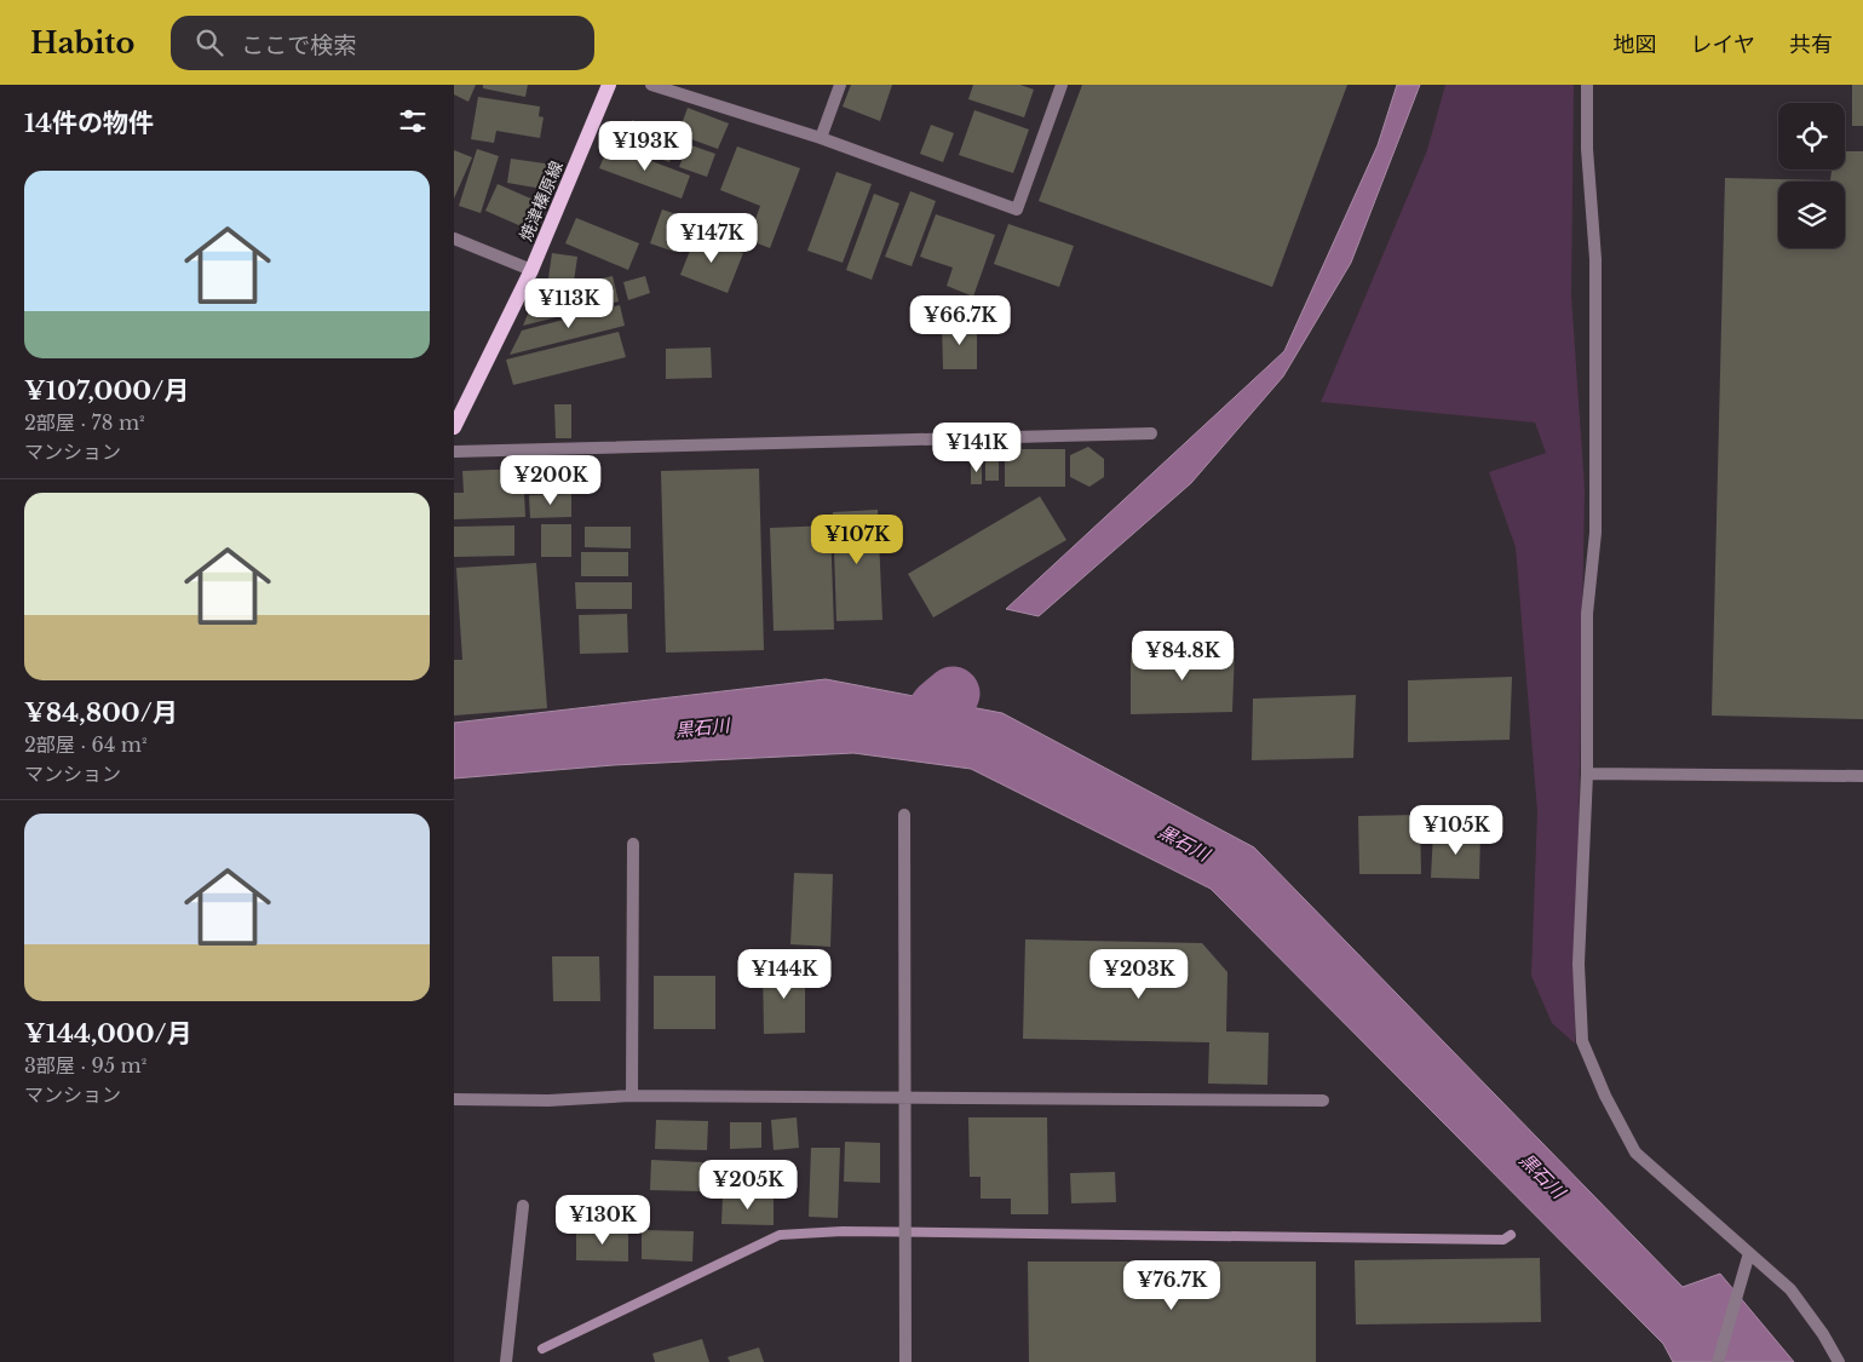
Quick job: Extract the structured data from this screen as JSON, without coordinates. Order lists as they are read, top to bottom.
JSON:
{
  "streets": {
    "main road": ["焼津榛原線"]
  },
  "water": ["黒石川"],
  "page": {
    "header": "Habito",
    "search": "ここで検索",
    "nav": ["地図", "レイヤ", "共有"],
    "heading": "14件の物件",
    "price": [
      "¥193K",
      "¥147K",
      "¥113K",
      "¥66.7K",
      "¥141K",
      "¥200K",
      "¥107K",
      "¥84.8K",
      "¥105K",
      "¥144K",
      "¥203K",
      "¥205K",
      "¥130K",
      "¥76.7K"
    ],
    "list": [
      {
        "name": "¥107,000/月",
        "note": "2部屋 · 78 m² · マンション"
      },
      {
        "name": "¥84,800/月",
        "note": "2部屋 · 64 m² · マンション"
      },
      {
        "name": "¥144,000/月",
        "note": "3部屋 · 95 m² · マンション"
      }
    ]
  }
}
